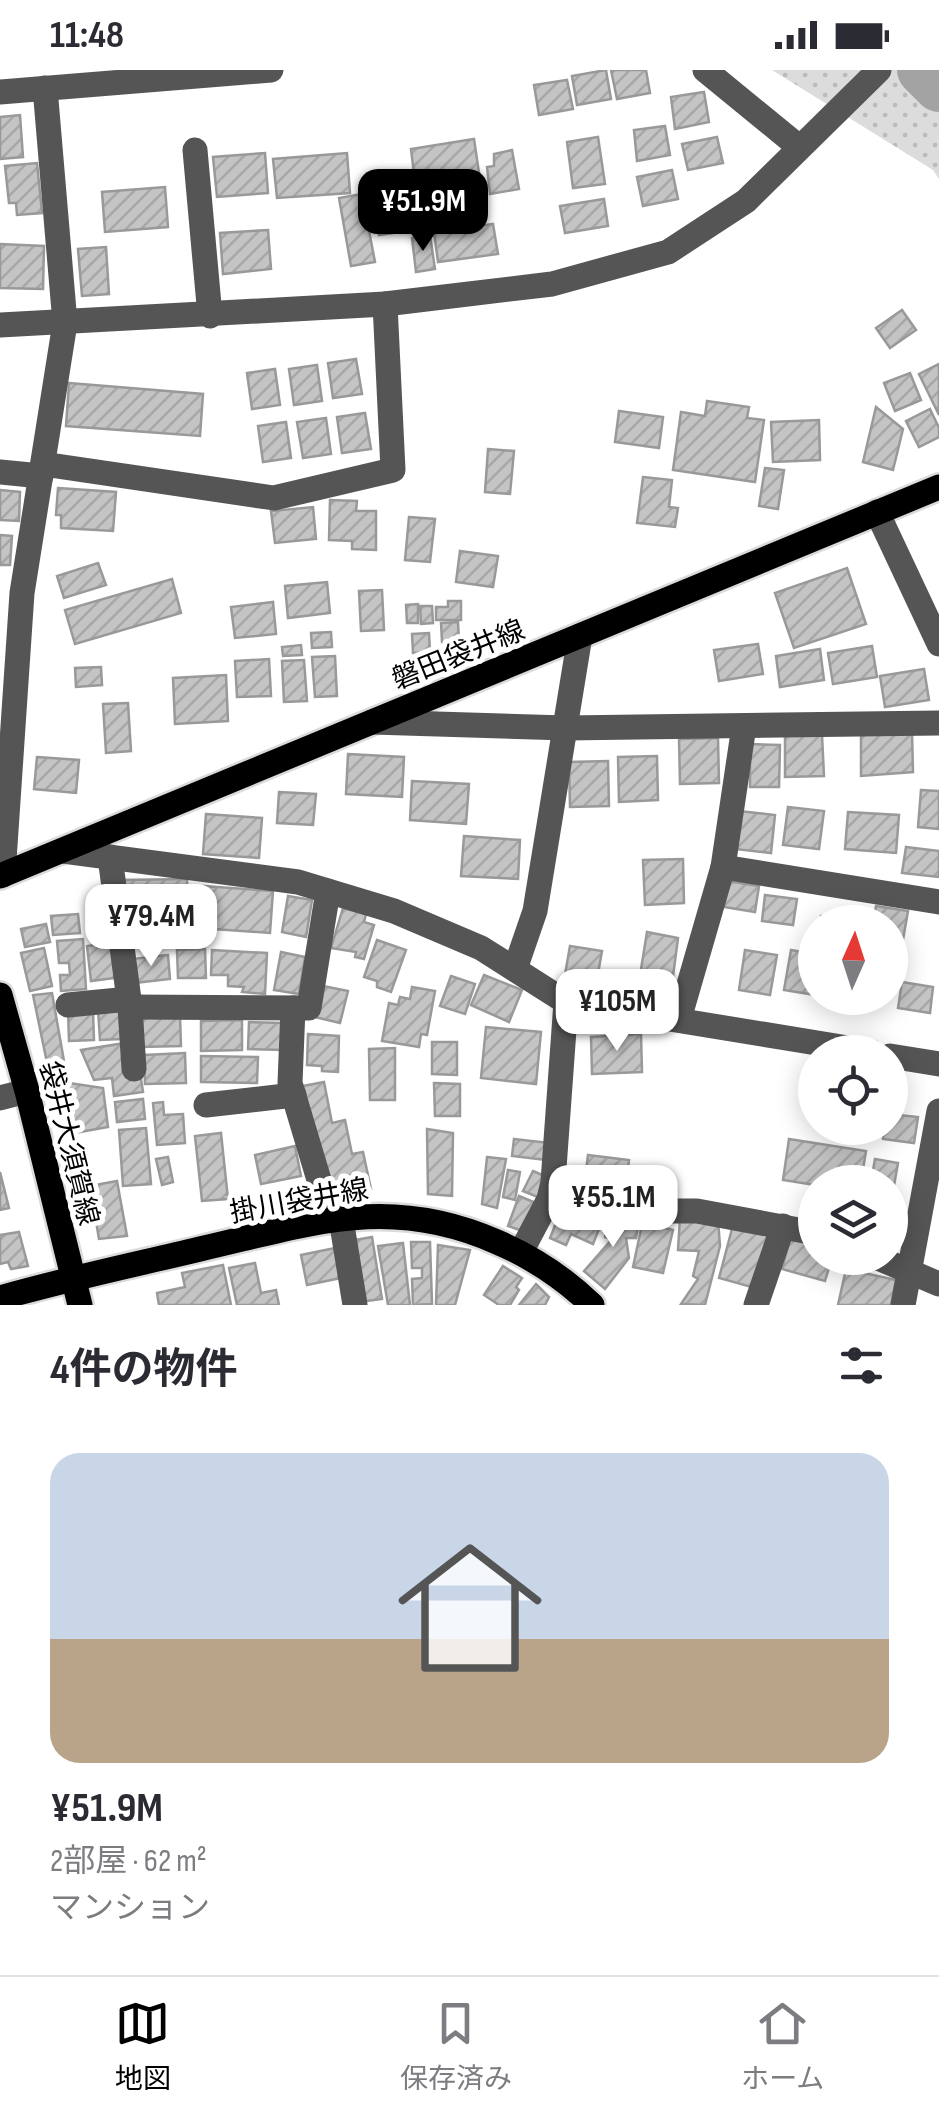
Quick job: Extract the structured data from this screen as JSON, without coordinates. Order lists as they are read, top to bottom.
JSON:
{
  "streets": {
    "main road": ["磐田袋井線", "袋井大須賀線", "掛川袋井線"]
  },
  "crossings": [
    ["袋井大須賀線", "掛川袋井線"]
  ],
  "north": "top",
  "page": {
    "status": "11:48",
    "price": [
      "¥51.9M",
      "¥79.4M",
      "¥105M",
      "¥55.1M"
    ],
    "heading": "4件の物件",
    "list": [
      {
        "name": "¥51.9M",
        "note": "2部屋 · 62 m² · マンション"
      }
    ],
    "tabs": ["地図", "保存済み", "ホーム"]
  }
}
